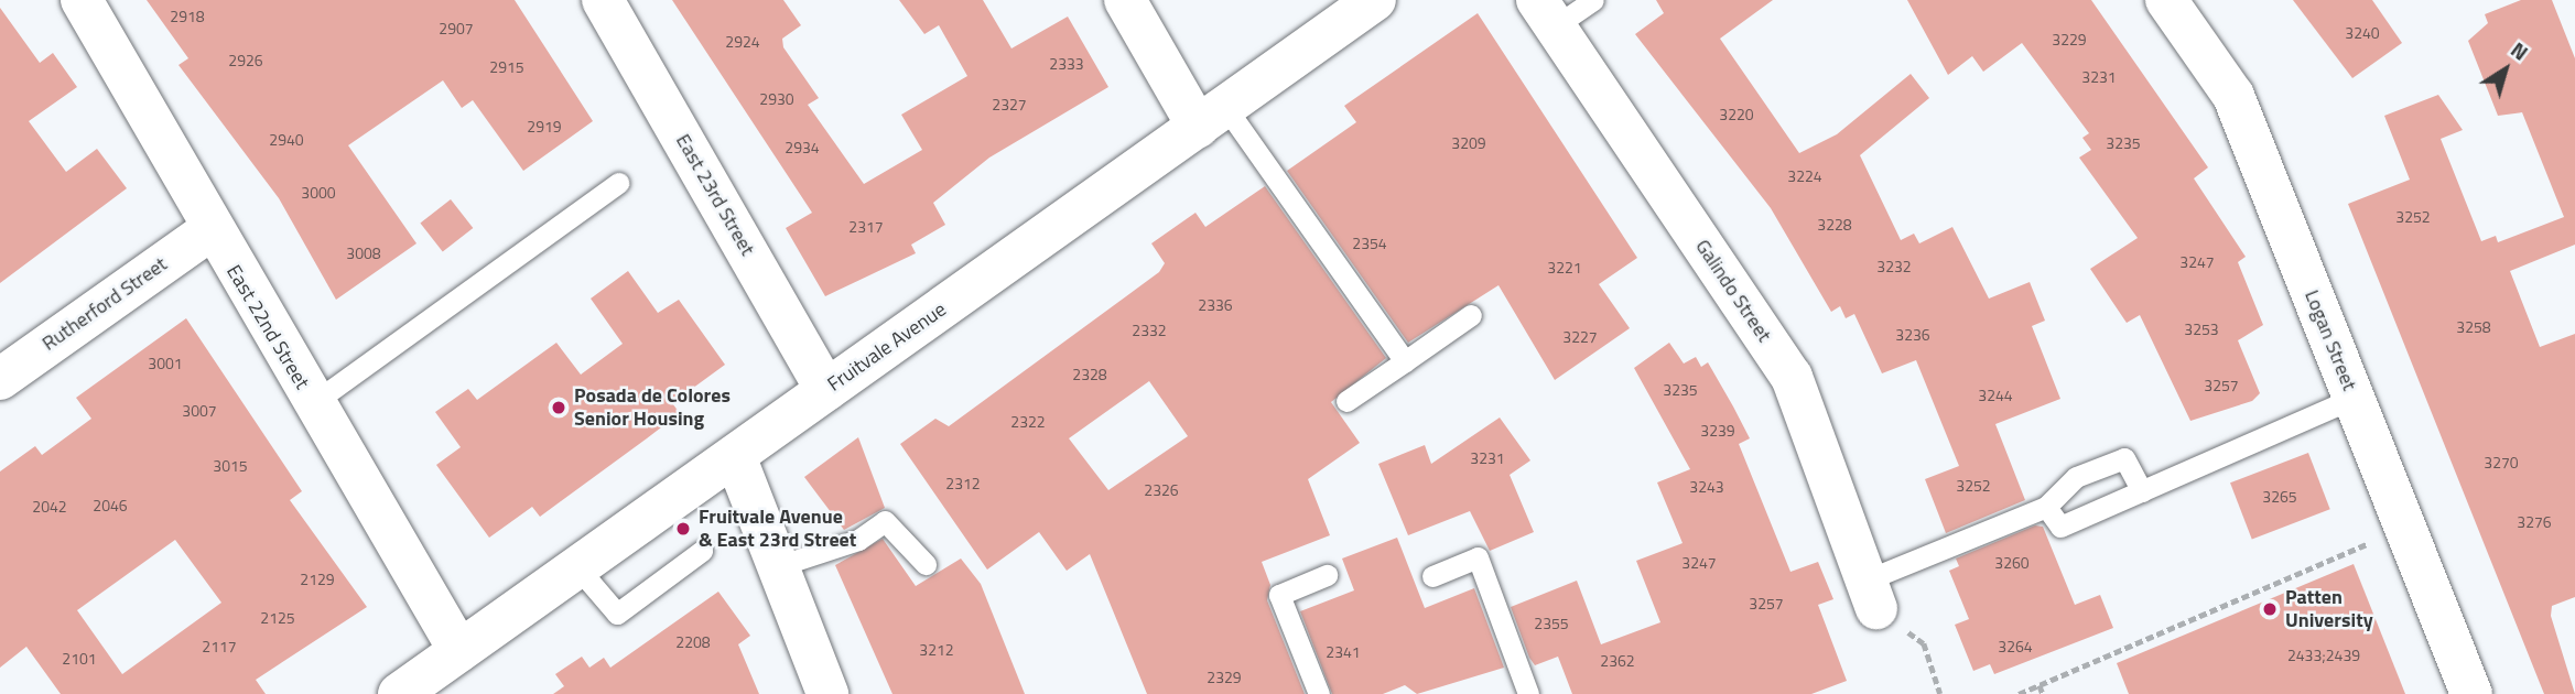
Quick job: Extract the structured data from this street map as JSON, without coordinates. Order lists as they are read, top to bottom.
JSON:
{
  "streets": {
    "street": [
      "East 23rd Street",
      "Galindo Street",
      "Rutherford Street",
      "East 22nd Street",
      "Logan Street",
      "Fruitvale Avenue"
    ]
  },
  "crossings": [
    ["East 23rd Street", "Fruitvale Avenue"],
    ["Rutherford Street", "East 22nd Street"],
    ["East 22nd Street", "Fruitvale Avenue"]
  ],
  "places": ["Posada de Colores Senior Housing", "Fruitvale Avenue & East 23rd Street", "Patten University"],
  "house_numbers": [
    "2918",
    "2907",
    "3240",
    "3229",
    "2924",
    "2926",
    "2333",
    "2915",
    "3231",
    "2930",
    "2327",
    "3220",
    "2919",
    "2940",
    "3209",
    "3235",
    "2934",
    "3224",
    "3000",
    "3252",
    "3228",
    "2317",
    "2354",
    "3008",
    "3247",
    "3232",
    "3221",
    "2336",
    "3258",
    "3253",
    "2332",
    "3236",
    "3227",
    "3001",
    "2328",
    "3257",
    "3235",
    "3244",
    "3007",
    "2322",
    "3239",
    "3231",
    "3270",
    "3015",
    "2312",
    "3252",
    "3243",
    "2326",
    "3265",
    "2046",
    "2042",
    "3276",
    "3247",
    "3260",
    "2129",
    "3257",
    "2125",
    "2355",
    "2208",
    "2117",
    "3264",
    "3212",
    "2341",
    "2433;2439",
    "2101",
    "2362",
    "2329"
  ],
  "north": "top right"
}
